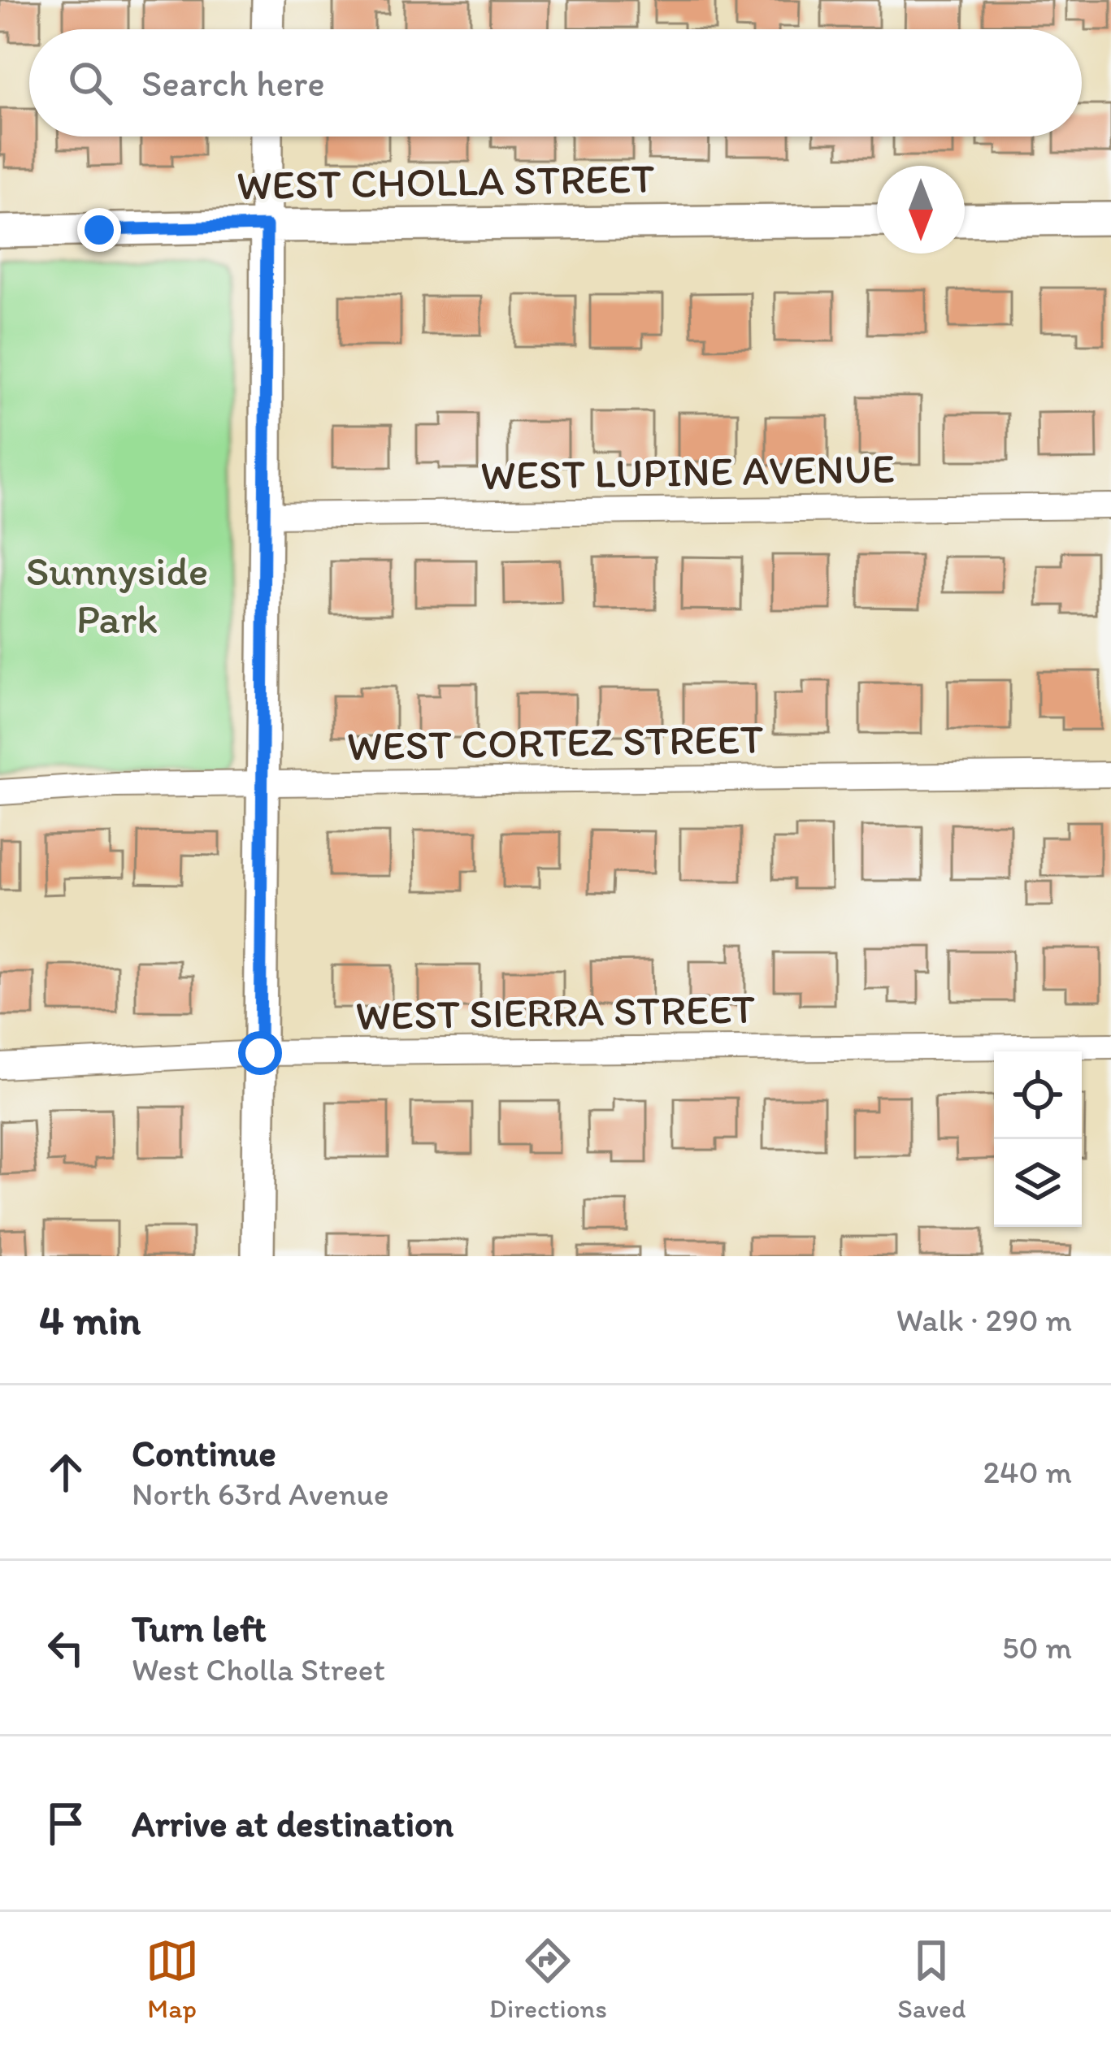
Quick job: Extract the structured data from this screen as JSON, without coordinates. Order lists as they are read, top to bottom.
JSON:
{
  "streets": {
    "street": [
      "WEST CHOLLA STREET",
      "WEST LUPINE AVENUE",
      "WEST CORTEZ STREET",
      "WEST SIERRA STREET"
    ]
  },
  "parks": ["Sunnyside Park"],
  "north": "bottom",
  "page": {
    "search": "Search here",
    "heading": ["4 min", "Walk · 290 m"],
    "list": [
      ["Continue", "North 63rd Avenue", "240 m"],
      ["Turn left", "West Cholla Street", "50 m"],
      "Arrive at destination"
    ],
    "nav": ["Map", "Directions", "Saved"]
  }
}
